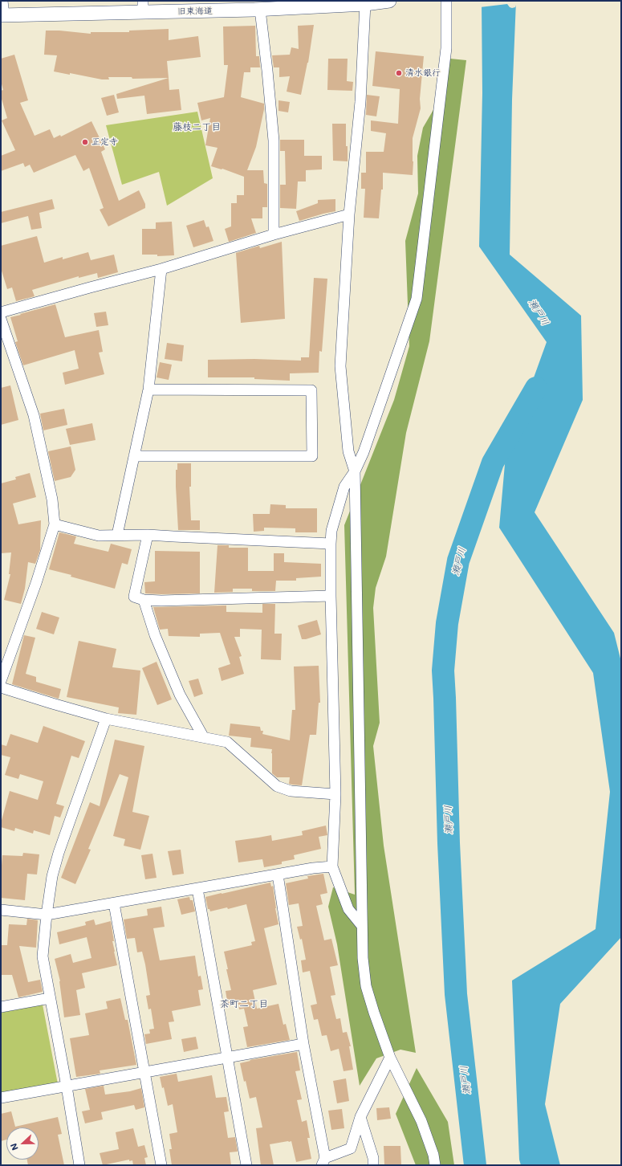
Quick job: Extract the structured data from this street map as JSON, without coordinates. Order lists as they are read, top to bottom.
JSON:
{
  "streets": {
    "street": ["旧東海道"]
  },
  "districts": ["藤枝二丁目", "茶町二丁目"],
  "water": ["瀬戸川"],
  "places": ["清水銀行", "正定寺"],
  "north": "left"
}
